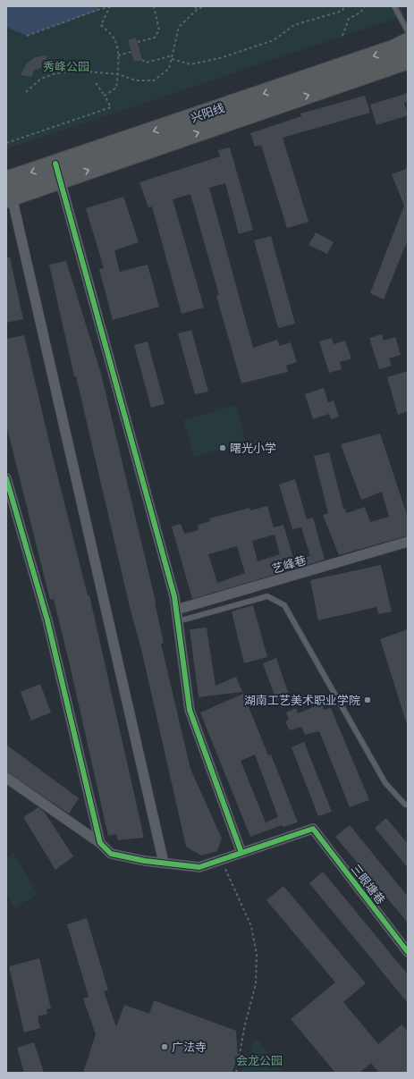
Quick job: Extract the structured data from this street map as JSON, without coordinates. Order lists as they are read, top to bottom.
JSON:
{
  "streets": {
    "highway": ["兴阳线"],
    "street": ["艺峰巷", "三眼塘巷"]
  },
  "parks": ["秀峰公园", "会龙公园"],
  "places": ["曙光小学", "湖南工艺美术职业学院", "广法寺"]
}
